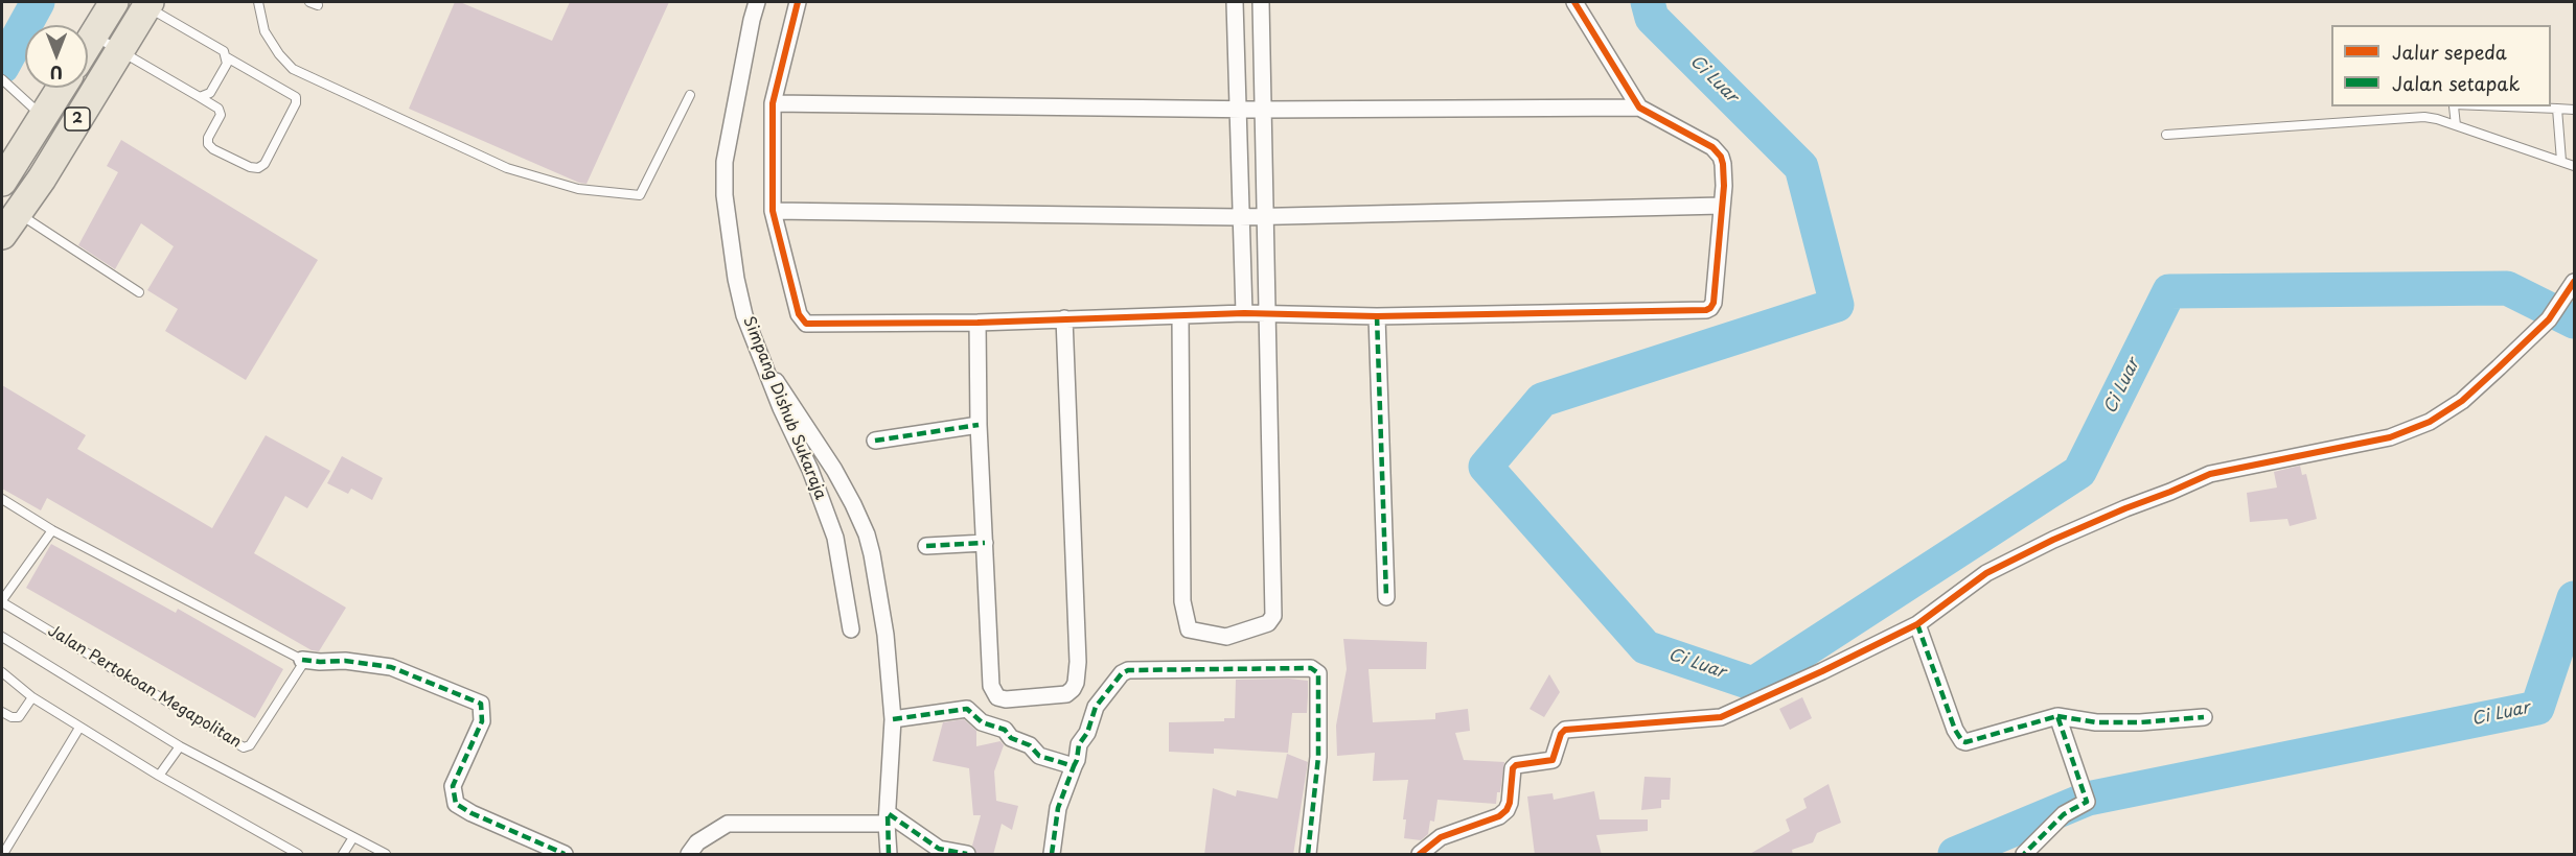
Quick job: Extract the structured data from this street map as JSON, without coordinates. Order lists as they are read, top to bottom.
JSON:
{
  "streets": {
    "highway": ["2"],
    "street": ["Simpang Dishub Sukaraja"],
    "lane": ["Jalan Pertokoan Megapolitan"]
  },
  "water": ["Ci Luar"],
  "legend": ["Jalur sepeda", "Jalan setapak"],
  "north": "bottom"
}
